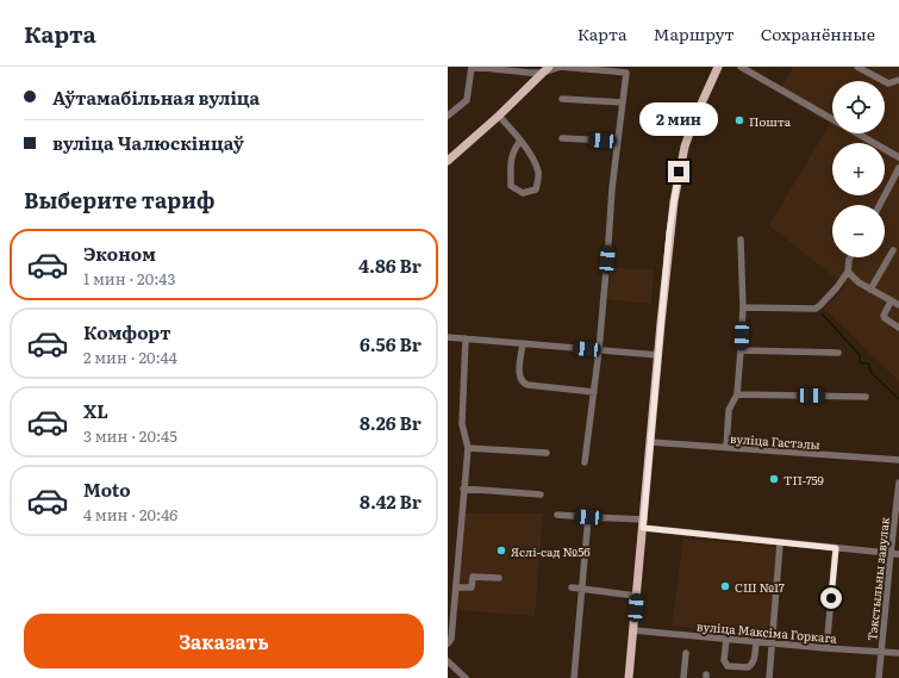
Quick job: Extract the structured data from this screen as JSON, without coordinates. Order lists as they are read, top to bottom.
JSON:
{
  "streets": {
    "street": ["вуліца Гастэлы", "Тэкстыльны завулак", "вуліца Максіма Горкага"]
  },
  "crossings": [
    ["Тэкстыльны завулак", "вуліца Максіма Горкага"]
  ],
  "places": [
    "Пошта",
    "ТП-759",
    "Яслі-сад №56",
    "СШ №17"
  ],
  "page": {
    "header": "Карта",
    "nav": ["Карта", "Маршрут", "Сохранённые"],
    "banner": ["Аўтамабільная вуліца", "вуліца Чалюскінцаў"],
    "map_buttons": ["+", "−"],
    "bubble": "2 мин",
    "heading": "Выберите тариф",
    "list": [
      {
        "name": "Эконом",
        "note": "1 мин · 20:43",
        "value": "4.86 Br"
      },
      {
        "name": "Комфорт",
        "note": "2 мин · 20:44",
        "value": "6.56 Br"
      },
      {
        "name": "XL",
        "note": "3 мин · 20:45",
        "value": "8.26 Br"
      },
      {
        "name": "Moto",
        "note": "4 мин · 20:46",
        "value": "8.42 Br"
      }
    ],
    "buttons": "Заказать"
  }
}
